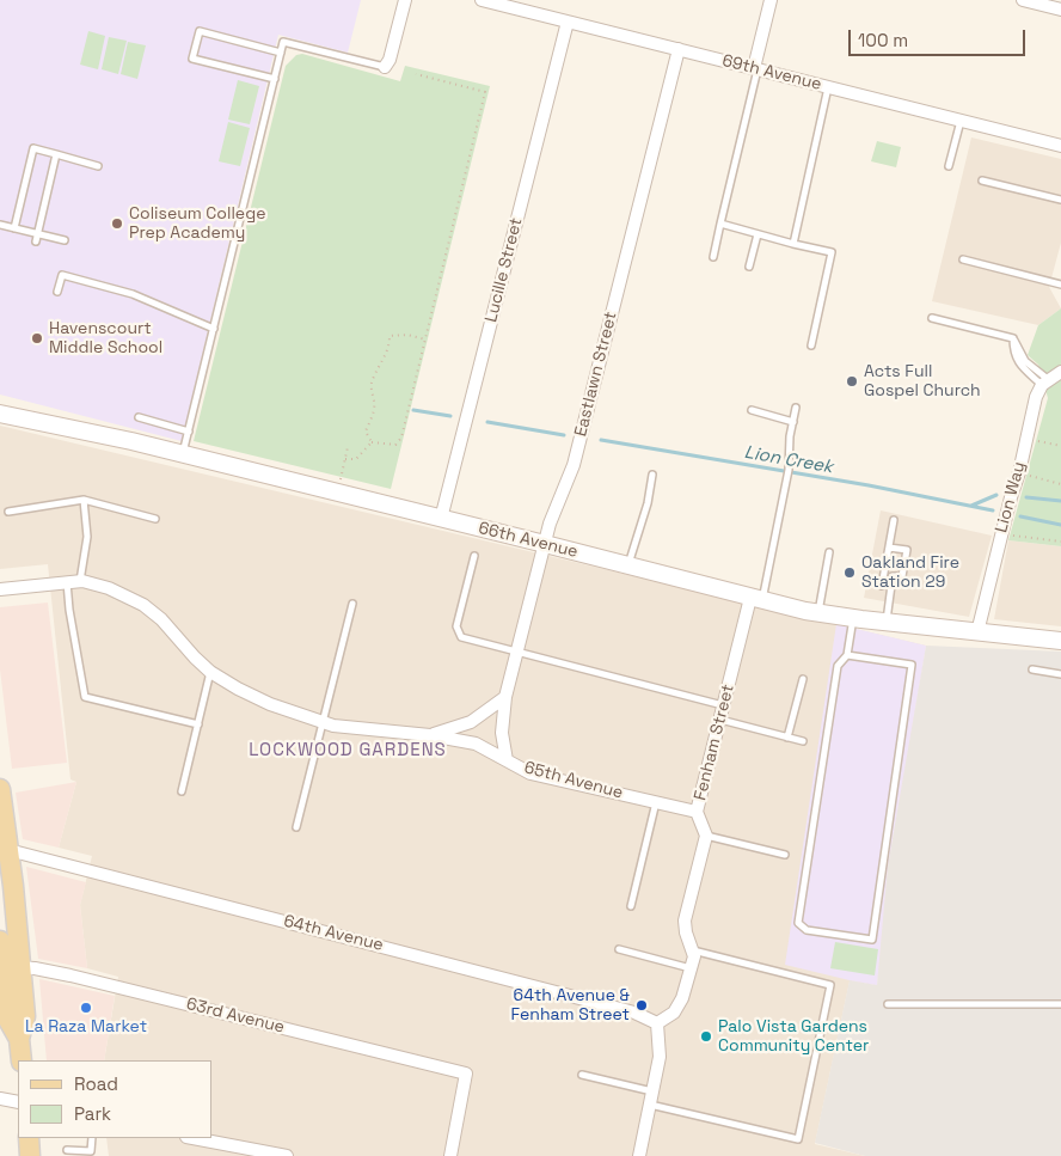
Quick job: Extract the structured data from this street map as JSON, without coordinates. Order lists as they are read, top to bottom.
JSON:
{
  "streets": {
    "street": [
      "69th Avenue",
      "Lucille Street",
      "Eastlawn Street",
      "Lion Way",
      "66th Avenue",
      "Fenham Street",
      "65th Avenue",
      "64th Avenue",
      "63rd Avenue"
    ]
  },
  "crossings": [
    ["69th Avenue", "Lucille Street"],
    ["69th Avenue", "Eastlawn Street"],
    ["Lucille Street", "66th Avenue"],
    ["Eastlawn Street", "66th Avenue"],
    ["Eastlawn Street", "65th Avenue"],
    ["Lion Way", "66th Avenue"],
    ["66th Avenue", "Fenham Street"],
    ["Fenham Street", "65th Avenue"]
  ],
  "districts": ["LOCKWOOD GARDENS"],
  "water": ["Lion Creek"],
  "places": [
    "Coliseum College Prep Academy",
    "Havenscourt Middle School",
    "Acts Full Gospel Church",
    "Oakland Fire Station 29",
    "64th Avenue & Fenham Street",
    "La Raza Market",
    "Palo Vista Gardens Community Center"
  ],
  "legend": ["Road", "Park"],
  "scale_bar": "100 m"
}
